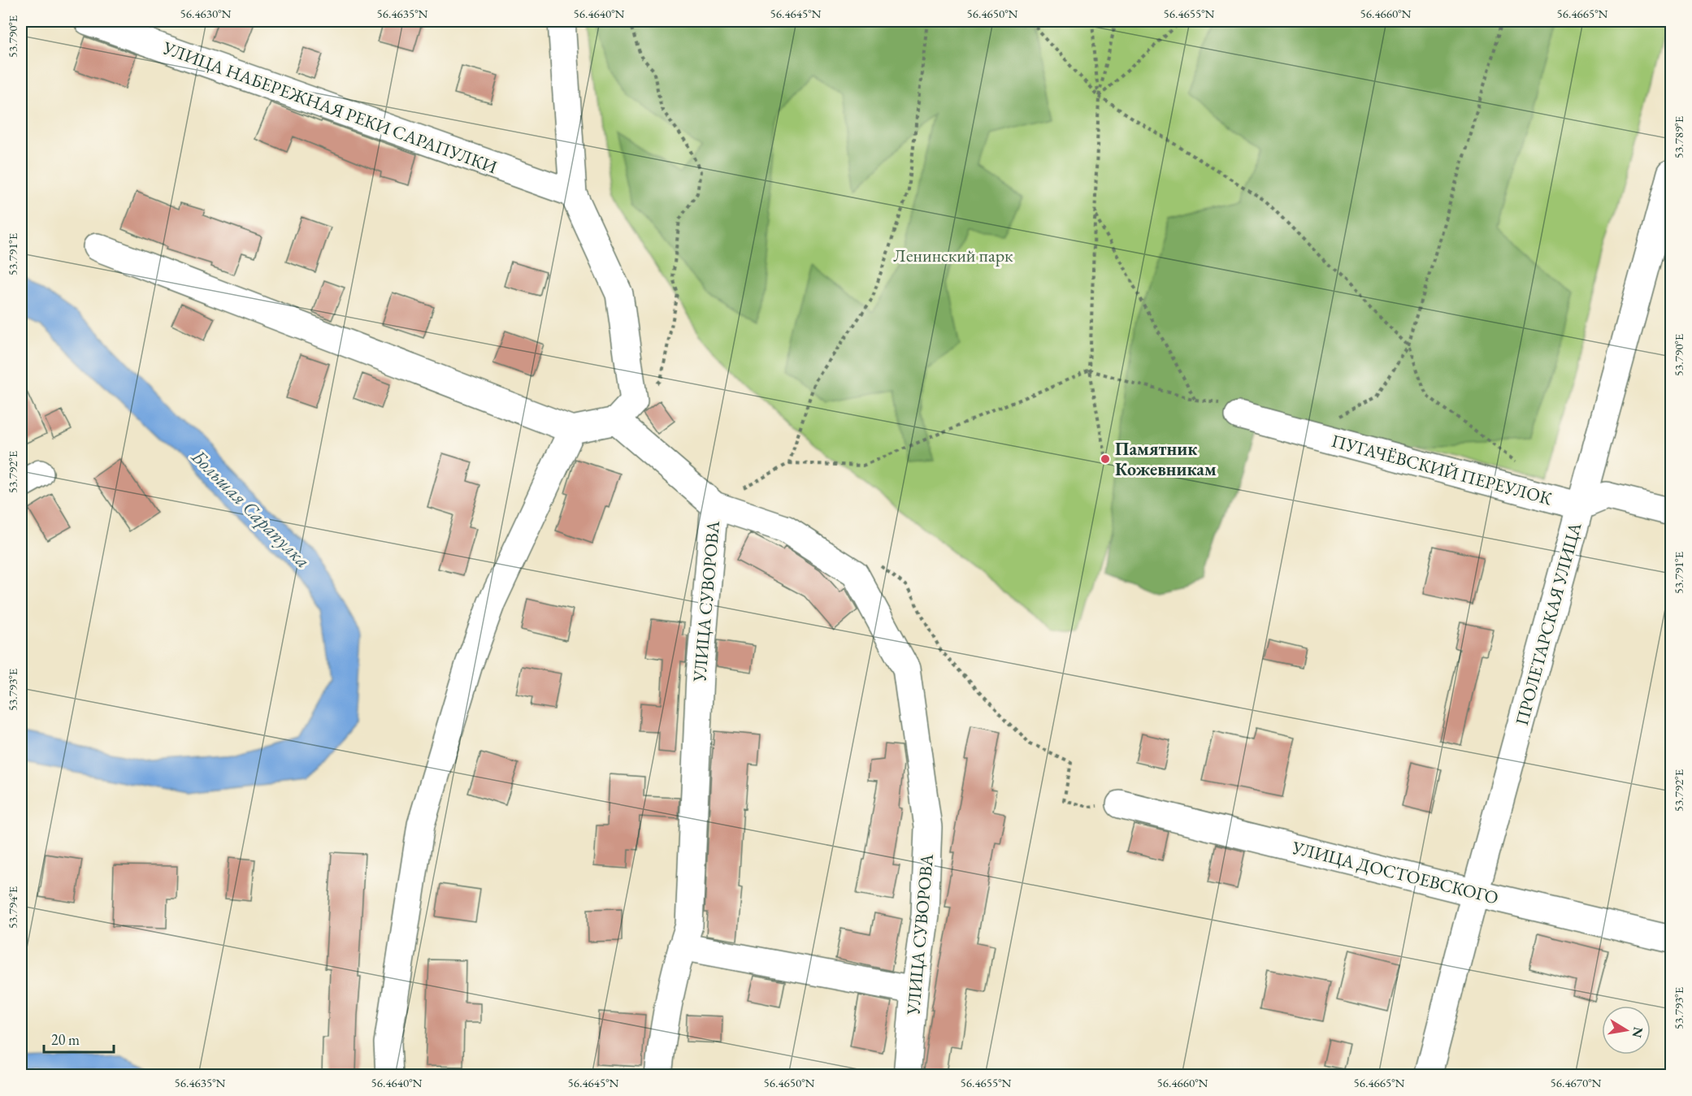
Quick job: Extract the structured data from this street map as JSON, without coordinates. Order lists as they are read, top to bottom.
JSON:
{
  "streets": {
    "street": [
      "УЛИЦА НАБЕРЕЖНАЯ РЕКИ САРАПУЛКИ",
      "ПУГАЧЁВСКИЙ ПЕРЕУЛОК",
      "УЛИЦА СУВОРОВА",
      "ПРОЛЕТАРСКАЯ УЛИЦА",
      "УЛИЦА ДОСТОЕВСКОГО"
    ]
  },
  "crossings": [
    ["ПУГАЧЁВСКИЙ ПЕРЕУЛОК", "ПРОЛЕТАРСКАЯ УЛИЦА"],
    ["ПРОЛЕТАРСКАЯ УЛИЦА", "УЛИЦА ДОСТОЕВСКОГО"]
  ],
  "water": ["Большая Сарапулка"],
  "parks": ["Ленинский парк"],
  "places": ["Памятник Кожевникам"],
  "scale_bar": "20 m",
  "north": "right",
  "coordinates": [
    "56.4630°N",
    "56.4635°N",
    "56.4640°N",
    "56.4645°N",
    "56.4650°N",
    "56.4655°N",
    "56.4660°N",
    "56.4665°N",
    "53.790°E",
    "53.789°E",
    "53.791°E",
    "53.792°E",
    "53.793°E",
    "53.794°E",
    "56.4670°N"
  ]
}
